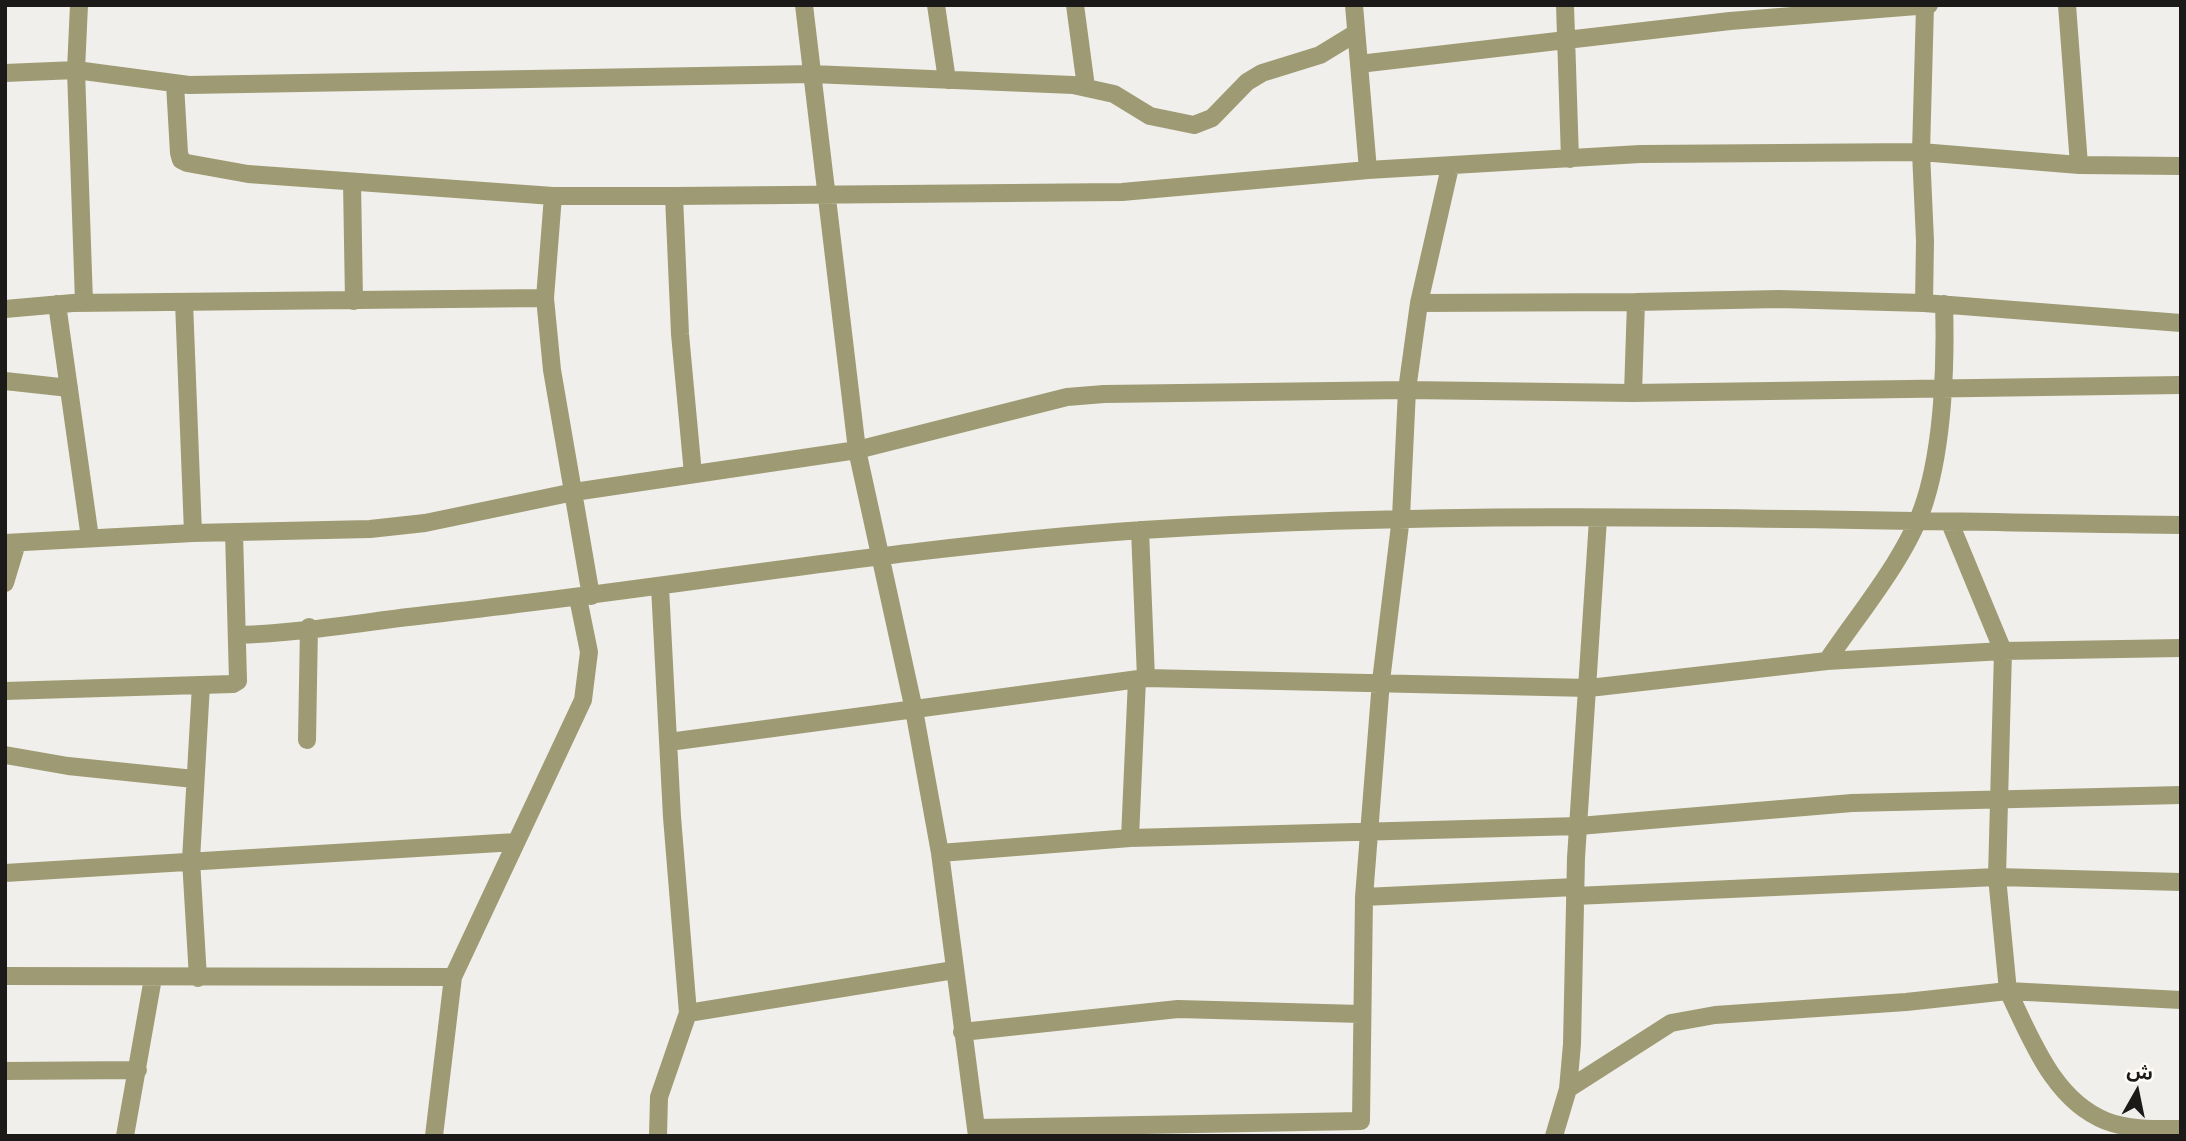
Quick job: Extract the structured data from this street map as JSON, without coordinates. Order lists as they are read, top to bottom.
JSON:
{
  "north": "top"
}
